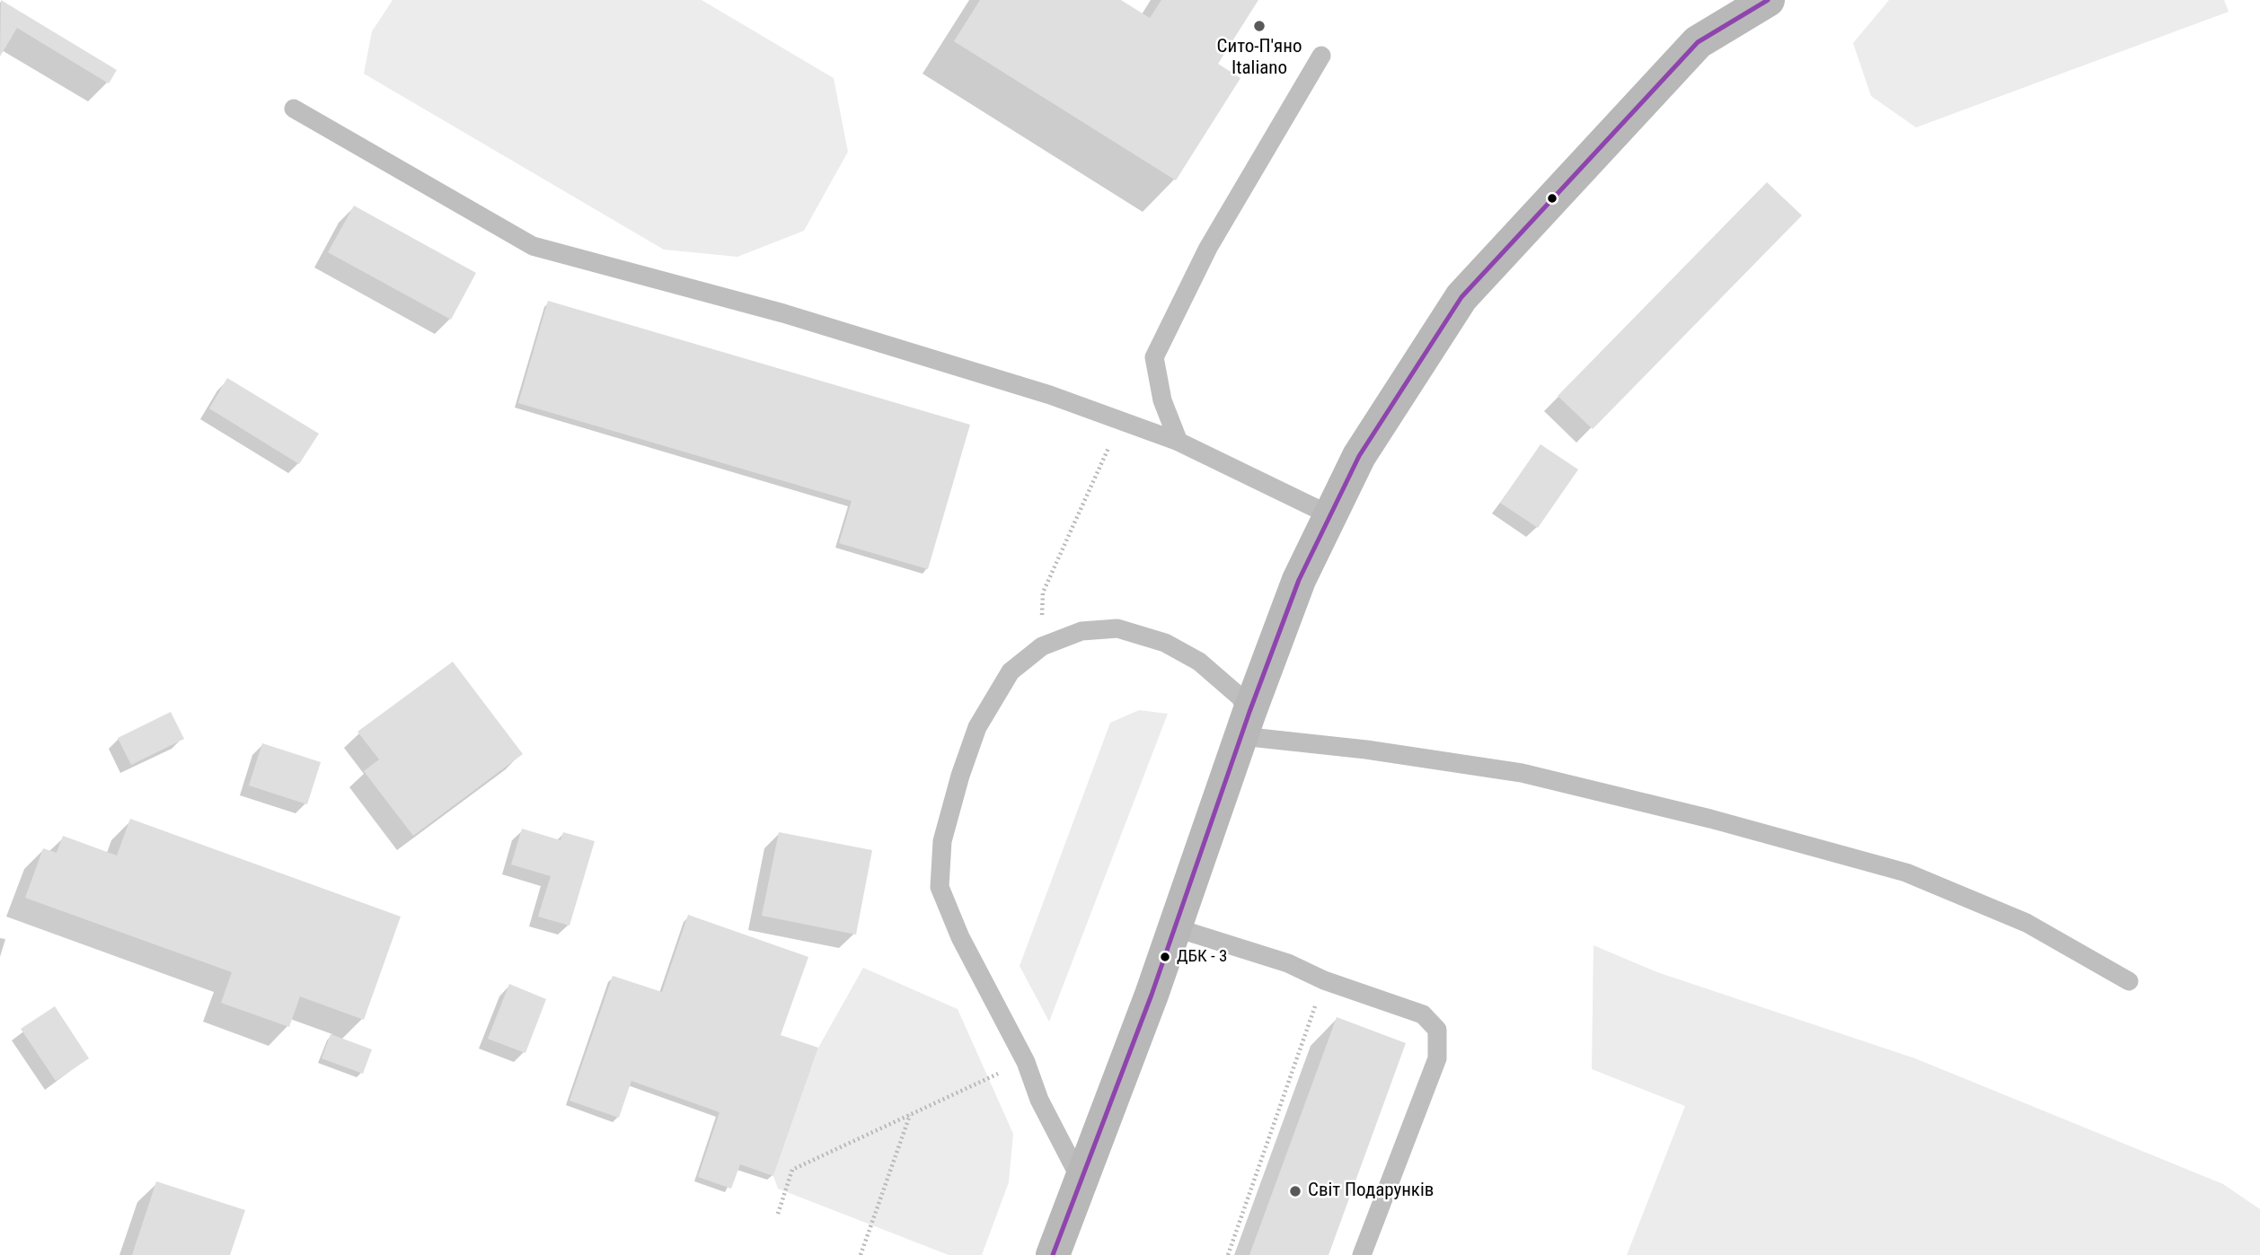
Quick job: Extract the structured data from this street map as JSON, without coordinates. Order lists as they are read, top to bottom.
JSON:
{
  "places": ["Сито-П'яно Italiano", "ДБК - 3", "Світ Подарунків"]
}
